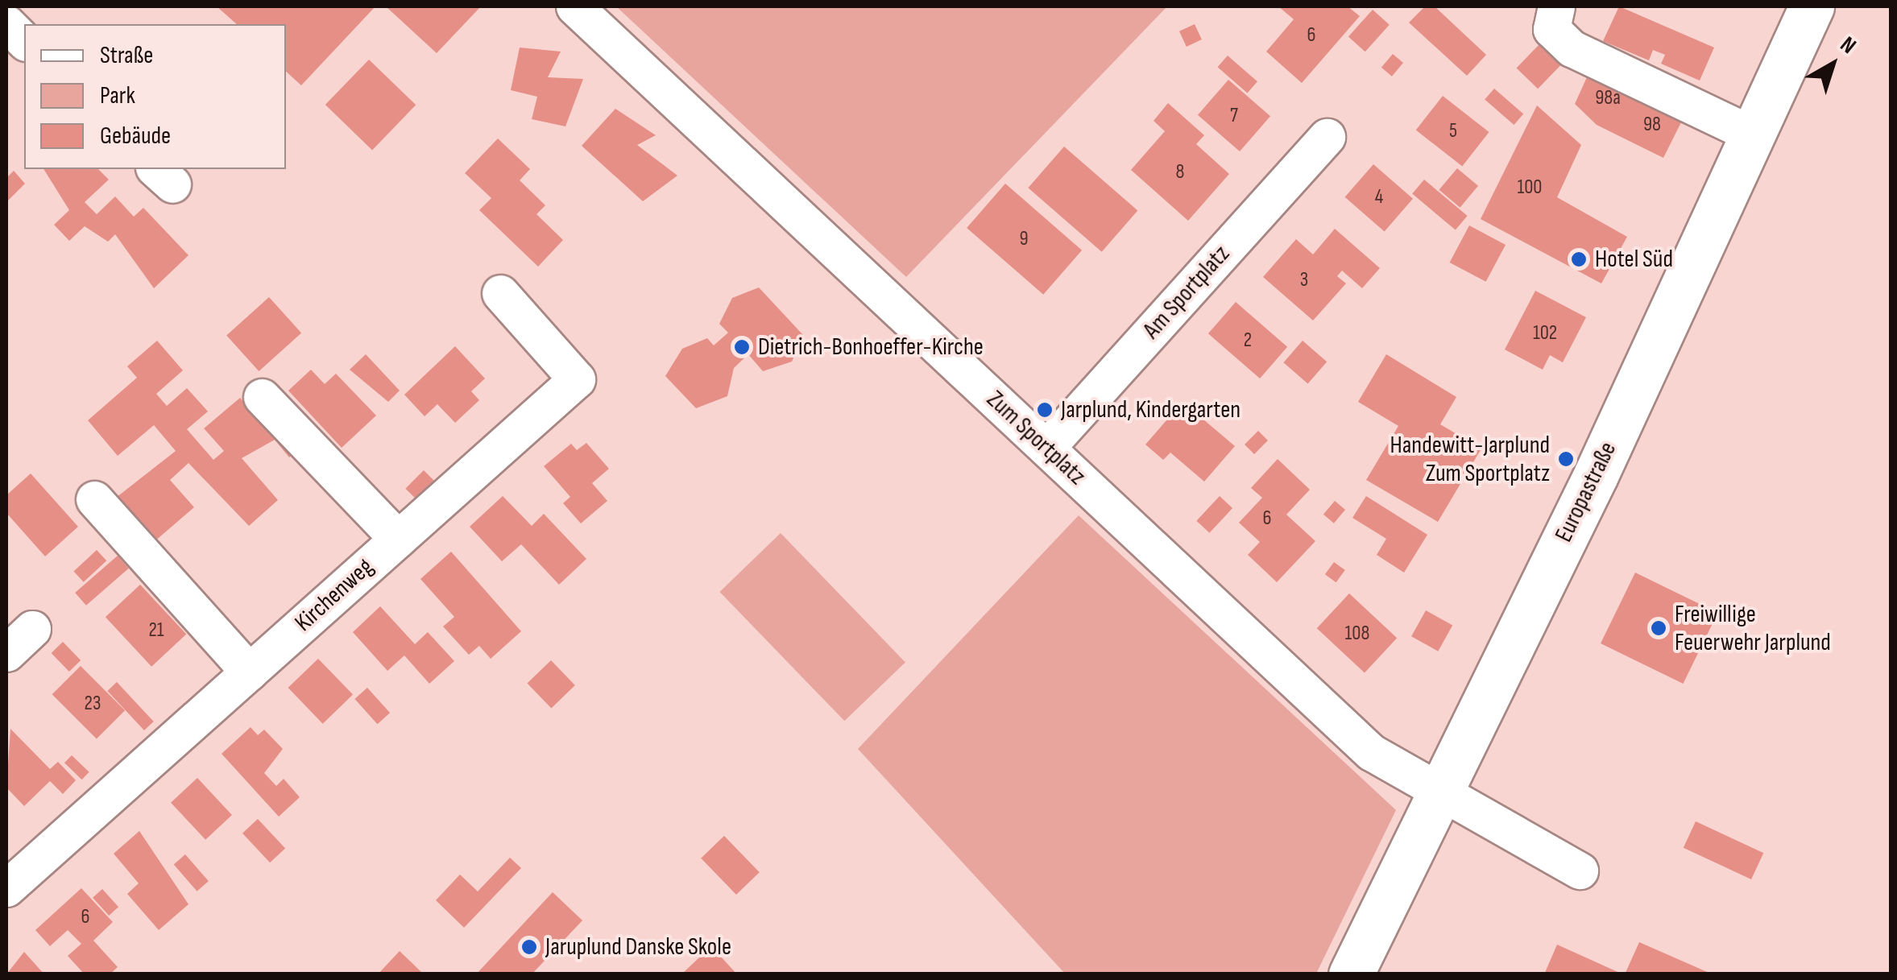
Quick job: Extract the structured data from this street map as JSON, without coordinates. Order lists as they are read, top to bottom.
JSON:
{
  "streets": {
    "main road": ["Europastraße"],
    "street": ["Am Sportplatz", "Zum Sportplatz", "Kirchenweg"]
  },
  "crossings": [
    ["Am Sportplatz", "Zum Sportplatz"],
    ["Zum Sportplatz", "Europastraße"]
  ],
  "places": [
    "Hotel Süd",
    "Dietrich-Bonhoeffer-Kirche",
    "Jarplund, Kindergarten",
    "Handewitt-Jarplund Zum Sportplatz",
    "Freiwillige Feuerwehr Jarplund",
    "Jaruplund Danske Skole"
  ],
  "house_numbers": [
    "6",
    "98a",
    "7",
    "98",
    "5",
    "8",
    "100",
    "4",
    "9",
    "3",
    "102",
    "2",
    "6",
    "21",
    "108",
    "23",
    "6"
  ],
  "legend": ["Straße", "Park", "Gebäude"],
  "north": "top right"
}
